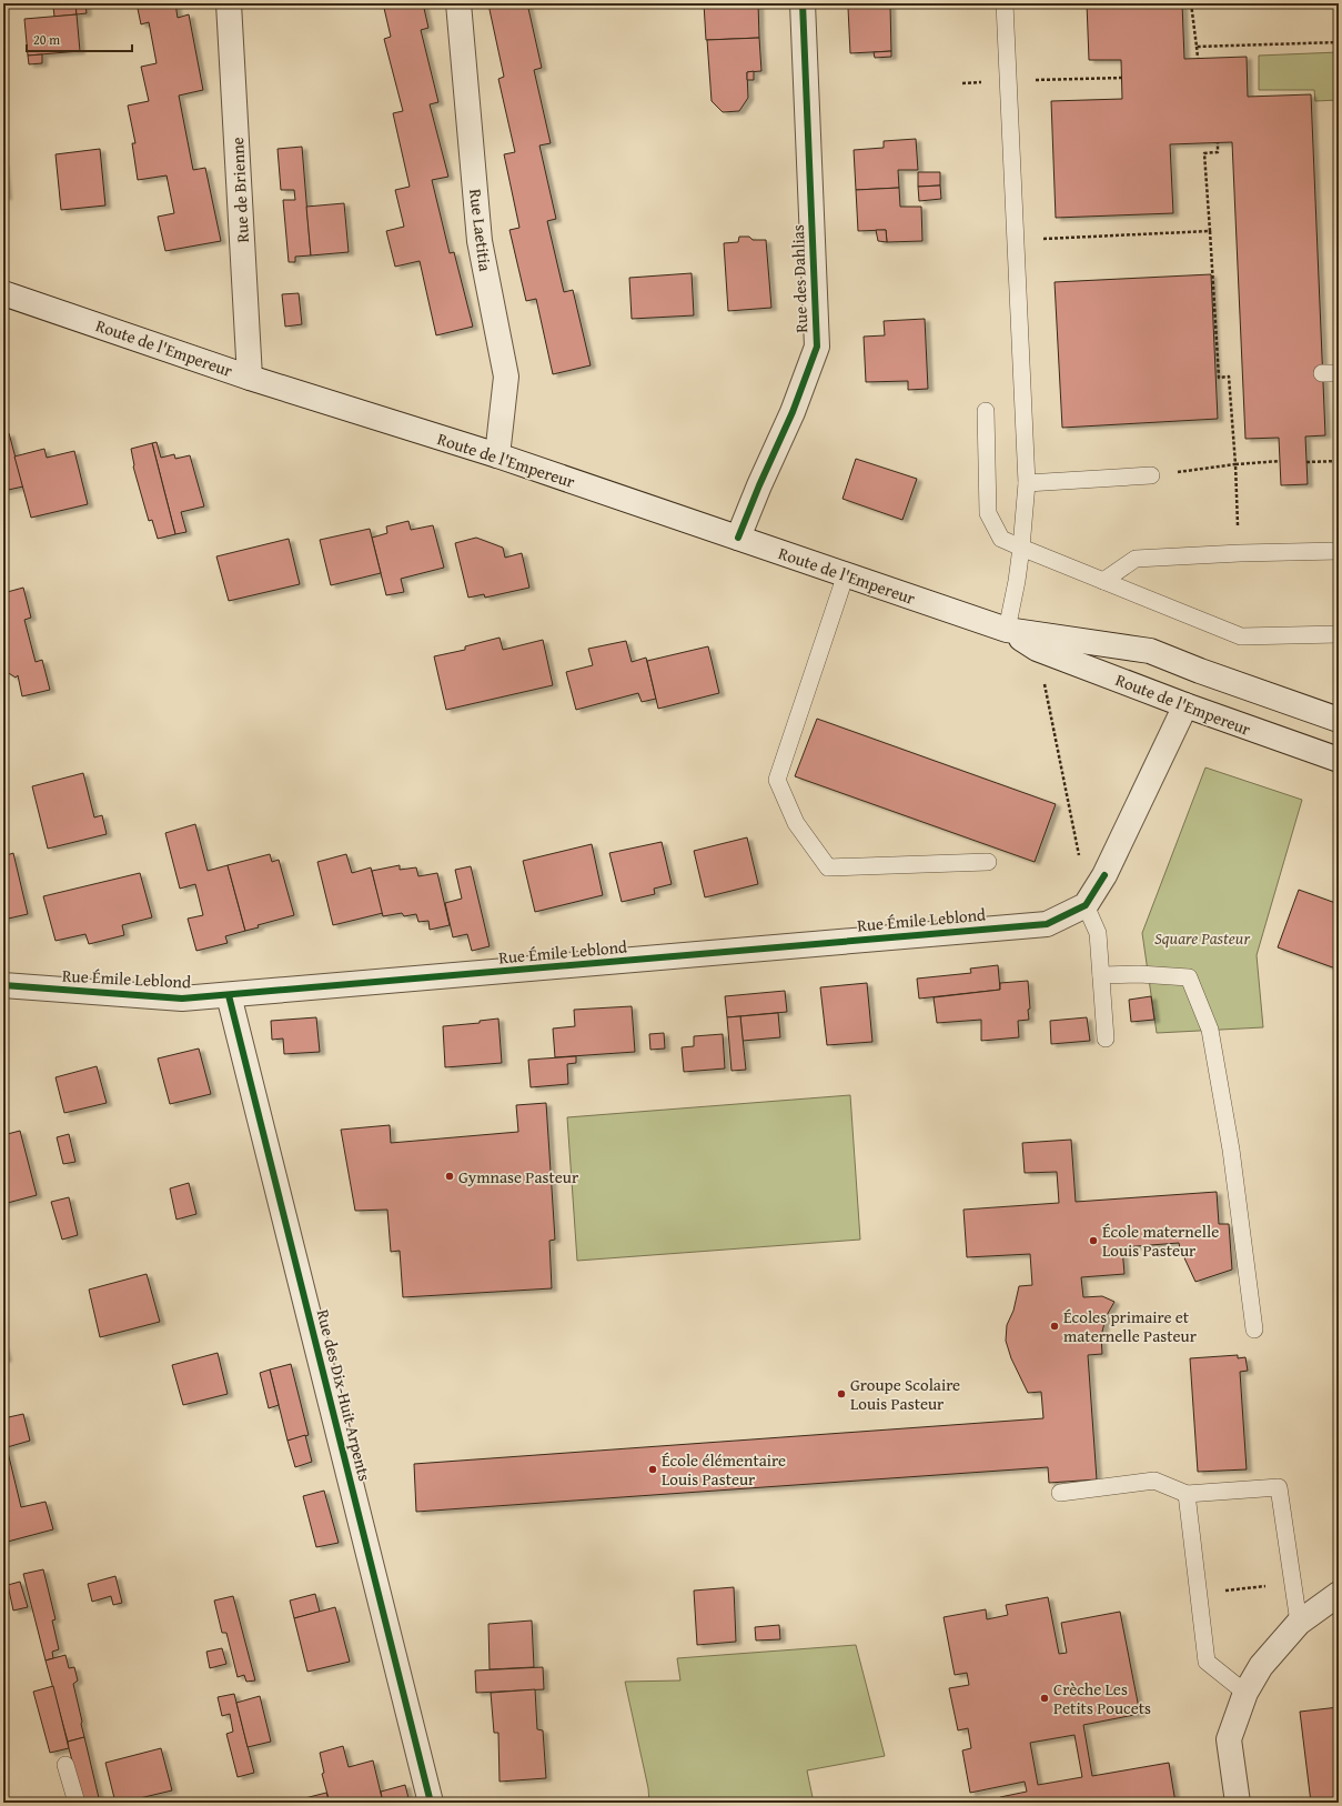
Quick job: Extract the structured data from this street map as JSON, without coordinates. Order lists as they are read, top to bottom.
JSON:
{
  "streets": {
    "street": [
      "Rue de Brienne",
      "Rue Laetitia",
      "Rue des Dahlias",
      "Route de l'Empereur",
      "Rue Émile Leblond",
      "Rue des Dix-Huit Arpents"
    ]
  },
  "crossings": [
    ["Rue de Brienne", "Route de l'Empereur"],
    ["Rue Laetitia", "Route de l'Empereur"],
    ["Rue des Dahlias", "Route de l'Empereur"],
    ["Rue Émile Leblond", "Rue des Dix-Huit Arpents"]
  ],
  "parks": ["Square Pasteur"],
  "places": [
    "Gymnase Pasteur",
    "École maternelle Louis Pasteur",
    "Écoles primaire et maternelle Pasteur",
    "Groupe Scolaire Louis Pasteur",
    "École élémentaire Louis Pasteur",
    "Crèche Les Petits Poucets"
  ],
  "scale_bar": "20 m"
}
